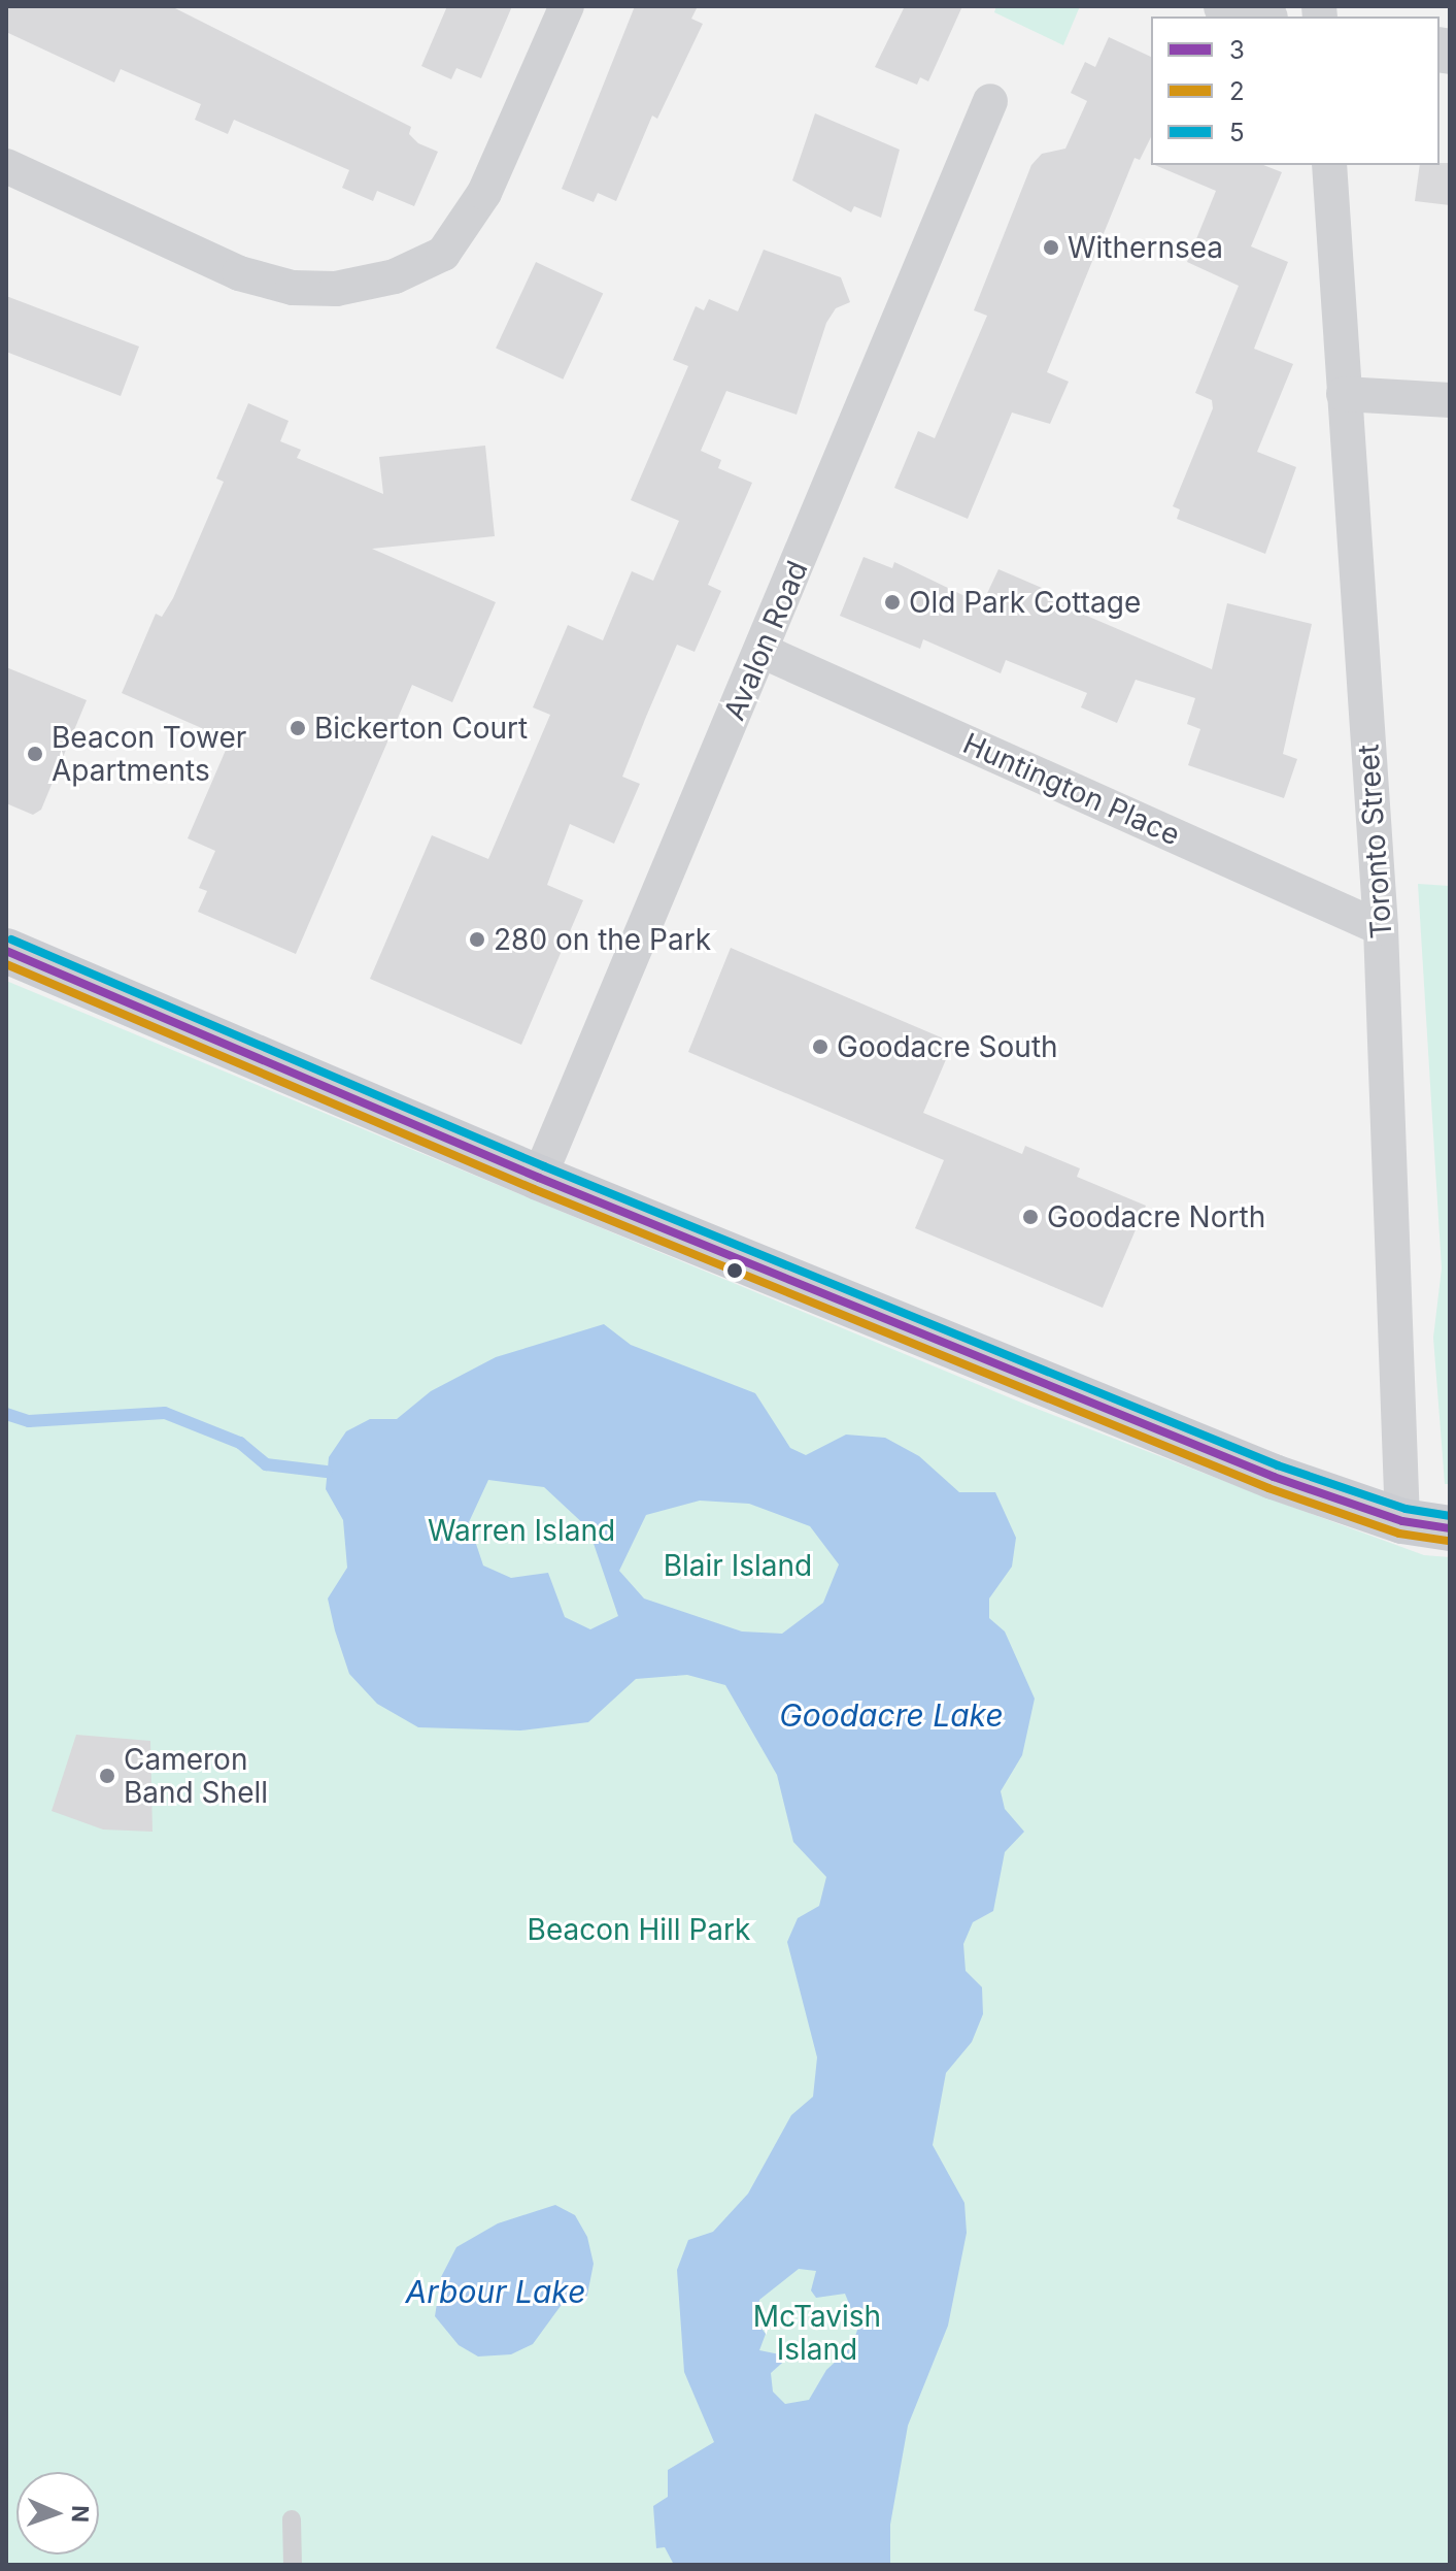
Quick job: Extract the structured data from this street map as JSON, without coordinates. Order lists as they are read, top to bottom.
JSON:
{
  "streets": {
    "street": ["Avalon Road", "Huntington Place", "Toronto Street"]
  },
  "crossings": [
    ["Avalon Road", "Huntington Place"],
    ["Huntington Place", "Toronto Street"]
  ],
  "water": ["Goodacre Lake", "Arbour Lake"],
  "parks": [
    "Warren Island",
    "Blair Island",
    "Beacon Hill Park",
    "McTavish Island"
  ],
  "places": [
    "Withernsea",
    "Old Park Cottage",
    "Bickerton Court",
    "Beacon Tower Apartments",
    "280 on the Park",
    "Goodacre South",
    "Goodacre North",
    "Cameron Band Shell"
  ],
  "lines": ["transit line 5", "transit line 3", "transit line 2"],
  "legend": ["3", "2", "5"],
  "north": "right"
}
